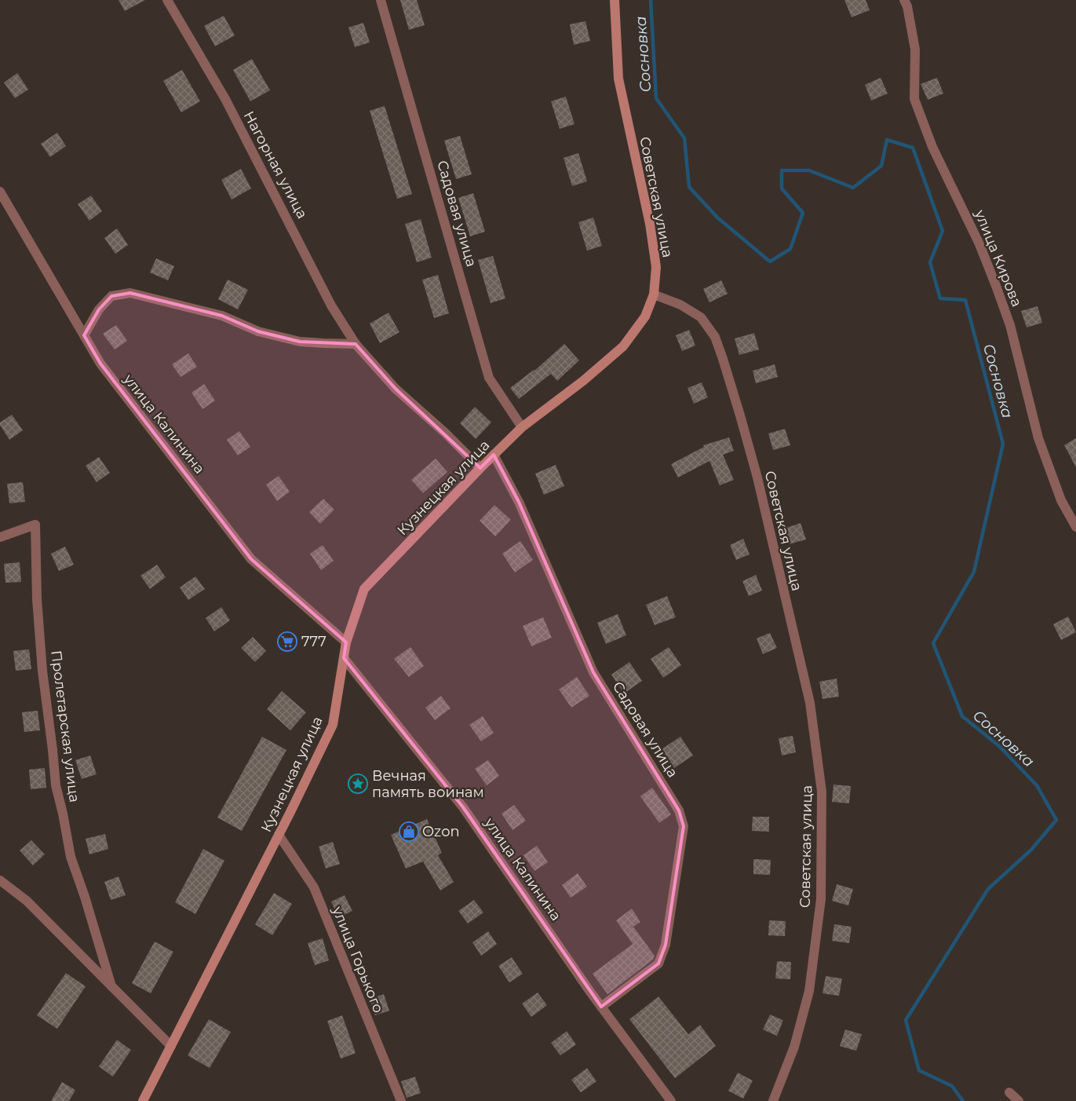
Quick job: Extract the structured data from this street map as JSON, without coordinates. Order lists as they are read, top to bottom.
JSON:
{
  "streets": {
    "main road": ["Советская улица", "Кузнецкая улица"],
    "street": [
      "Нагорная улица",
      "Садовая улица",
      "улица Кирова",
      "улица Калинина",
      "Пролетарская улица",
      "улица Горького"
    ]
  },
  "crossings": [
    ["Нагорная улица", "Кузнецкая улица"],
    ["Советская улица", "Кузнецкая улица"],
    ["Садовая улица", "улица Калинина"],
    ["Садовая улица", "Кузнецкая улица"],
    ["улица Калинина", "Кузнецкая улица"],
    ["Кузнецкая улица", "Пролетарская улица"],
    ["Кузнецкая улица", "улица Горького"]
  ],
  "water": ["Сосновка"],
  "places": {
    "supermarket": ["777"],
    "place": ["Вечная память воинам"],
    "shop": ["Ozon"]
  }
}
